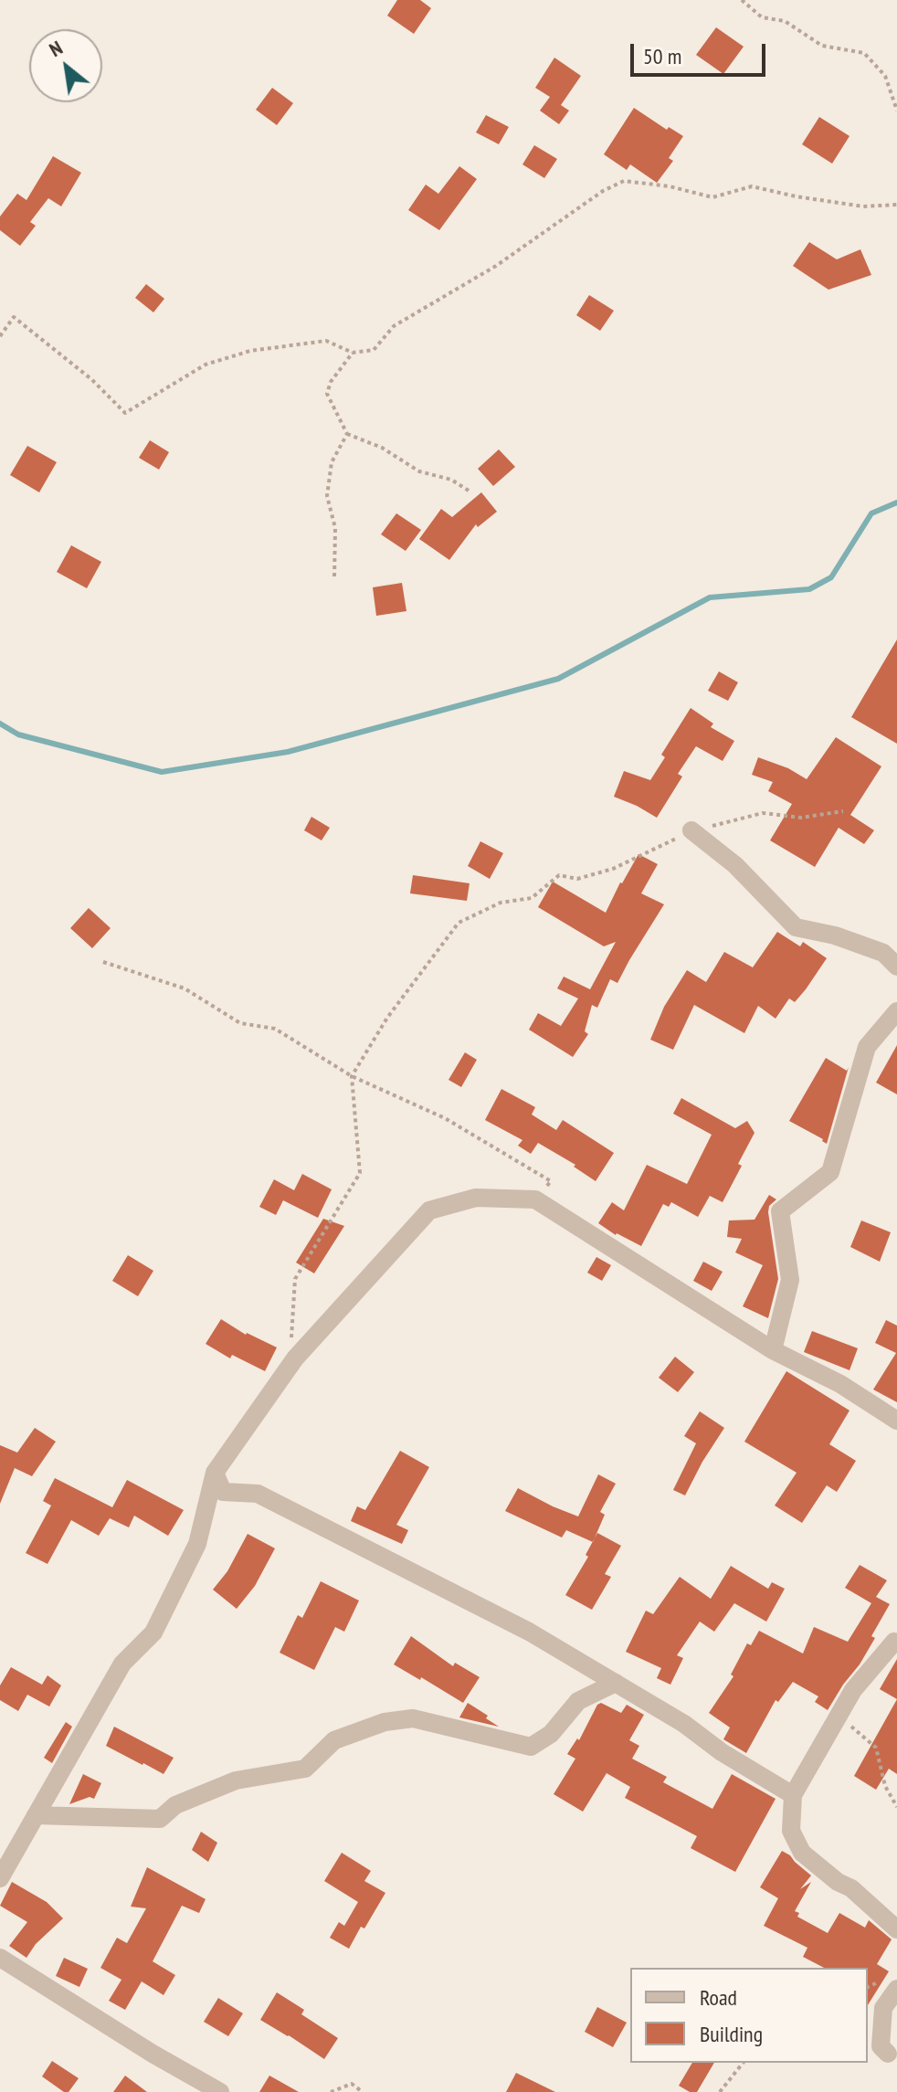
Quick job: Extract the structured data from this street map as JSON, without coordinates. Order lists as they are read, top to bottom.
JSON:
{
  "legend": ["Road", "Building"],
  "scale_bar": "50 m",
  "north": "top left"
}
